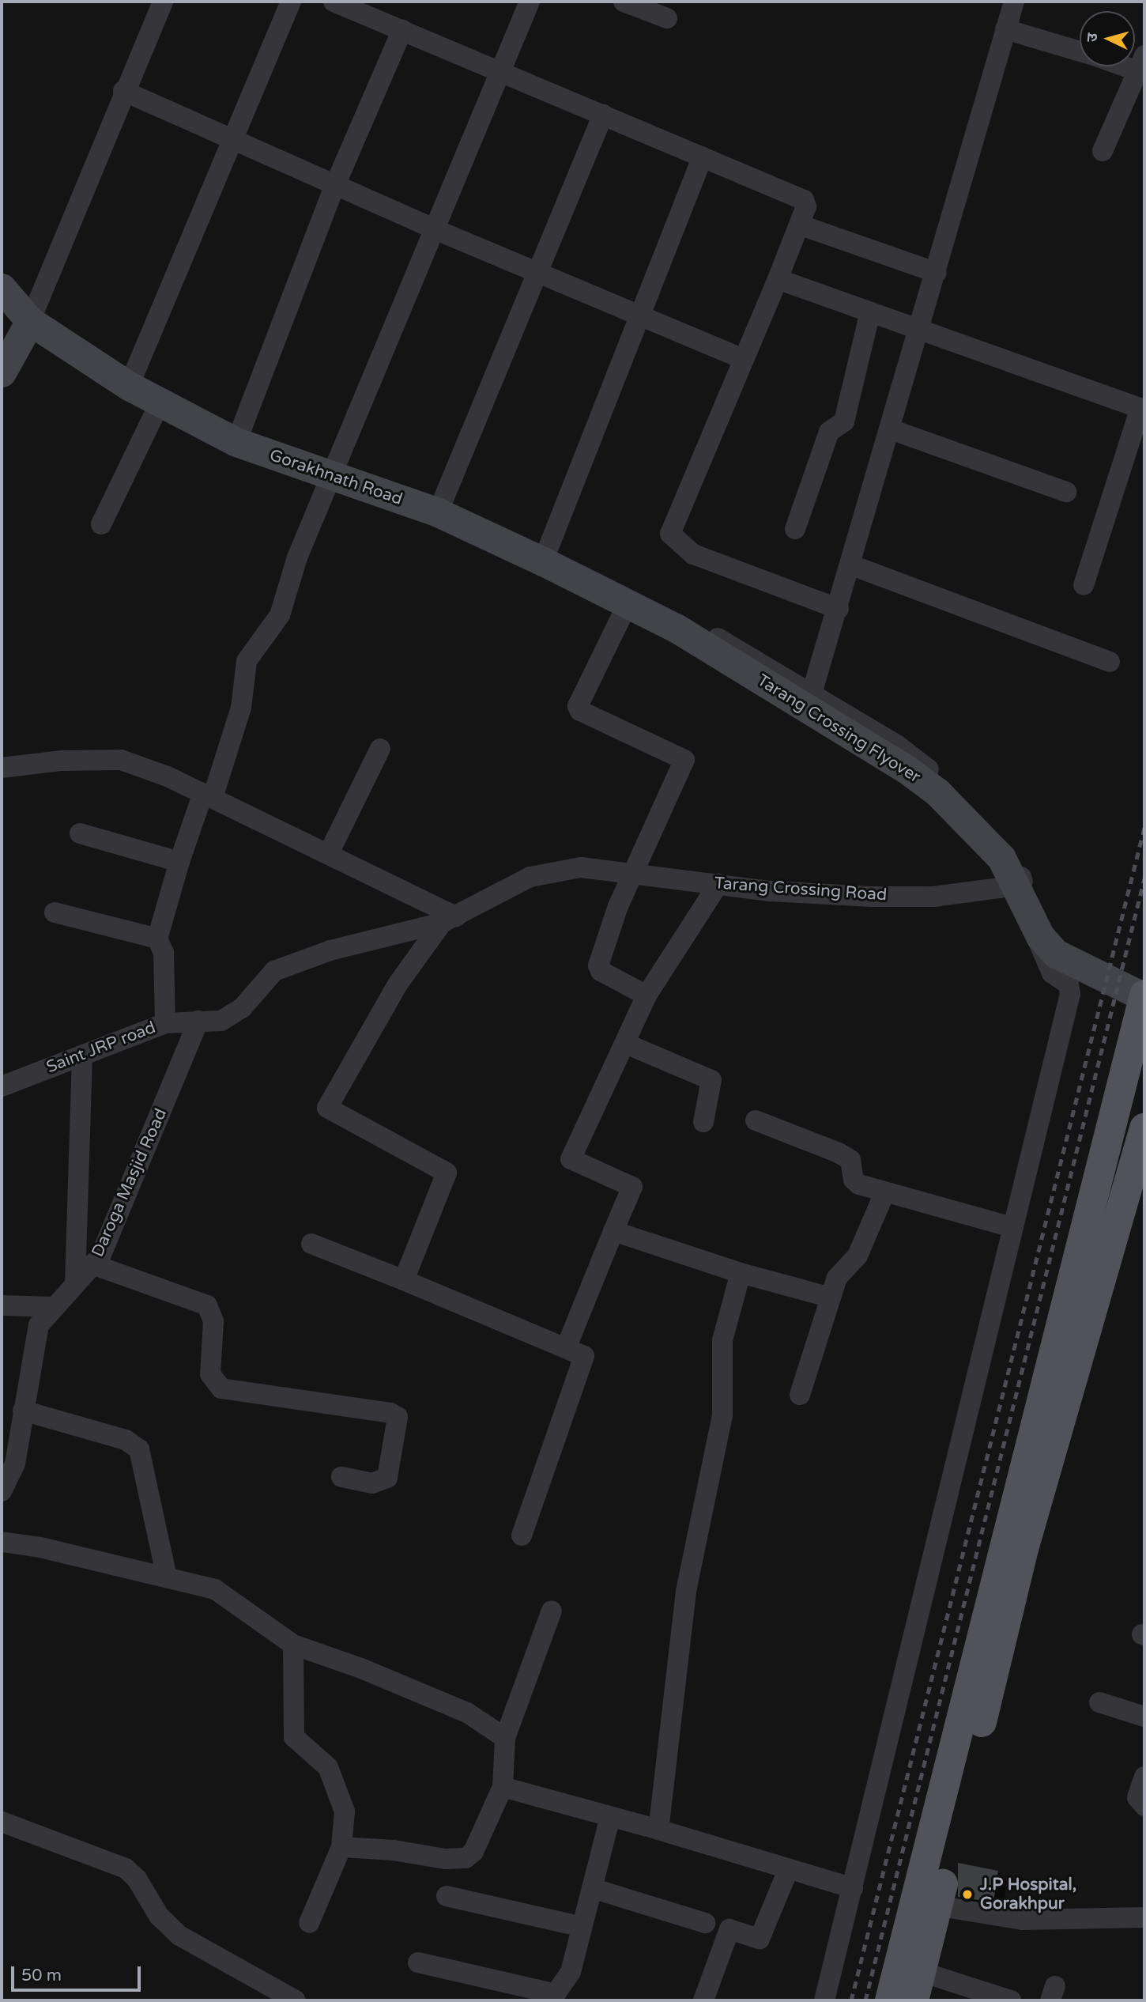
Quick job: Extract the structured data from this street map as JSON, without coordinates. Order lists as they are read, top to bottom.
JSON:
{
  "streets": {
    "main road": ["Gorakhnath Road", "Tarang Crossing Flyover"],
    "street": ["Tarang Crossing Road", "Saint JRP road", "Daroga Masjid Road"]
  },
  "crossings": [
    ["Gorakhnath Road", "Tarang Crossing Flyover"],
    ["Tarang Crossing Road", "Saint JRP road"],
    ["Saint JRP road", "Daroga Masjid Road"]
  ],
  "places": ["J.P Hospital, Gorakhpur"],
  "scale_bar": "50 m",
  "north": "left"
}
